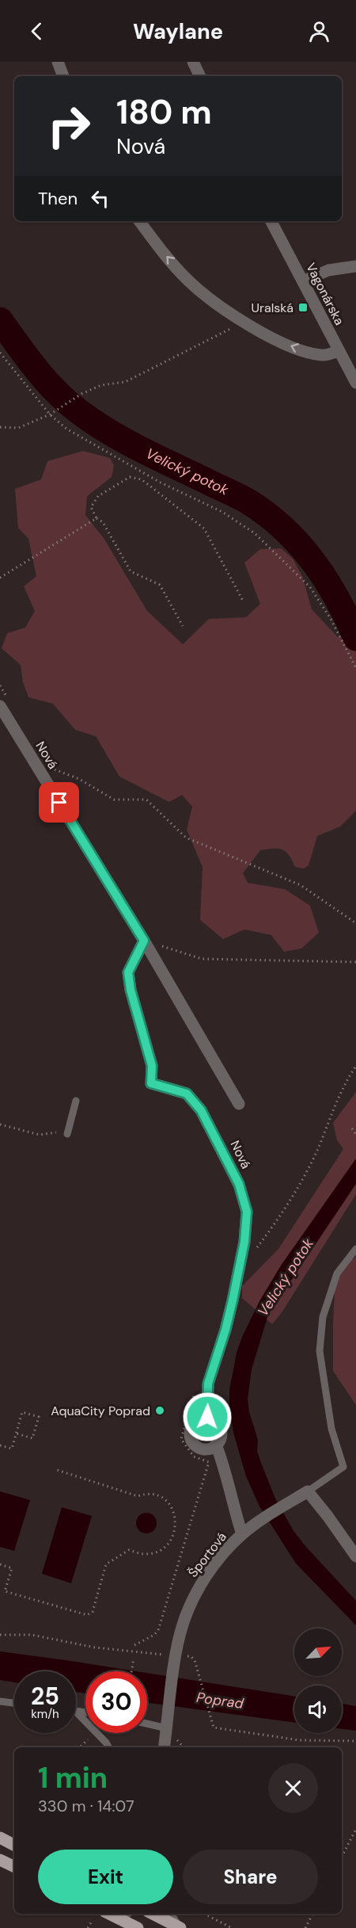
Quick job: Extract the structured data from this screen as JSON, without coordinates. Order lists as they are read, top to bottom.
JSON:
{
  "streets": {
    "street": ["Vagonárska", "Nová", "Športová"]
  },
  "water": ["Velický potok", "Poprad"],
  "places": {
    "transit": ["Uralská"],
    "other": ["AquaCity Poprad"]
  },
  "north": "top right",
  "page": {
    "header": "Waylane",
    "turn": ["180 m", "Nová"],
    "then": "Then",
    "speed": "25 km/h",
    "limit": "30",
    "heading": ["1 min", "330 m · 14:07"],
    "buttons": ["Exit", "Share"]
  }
}
